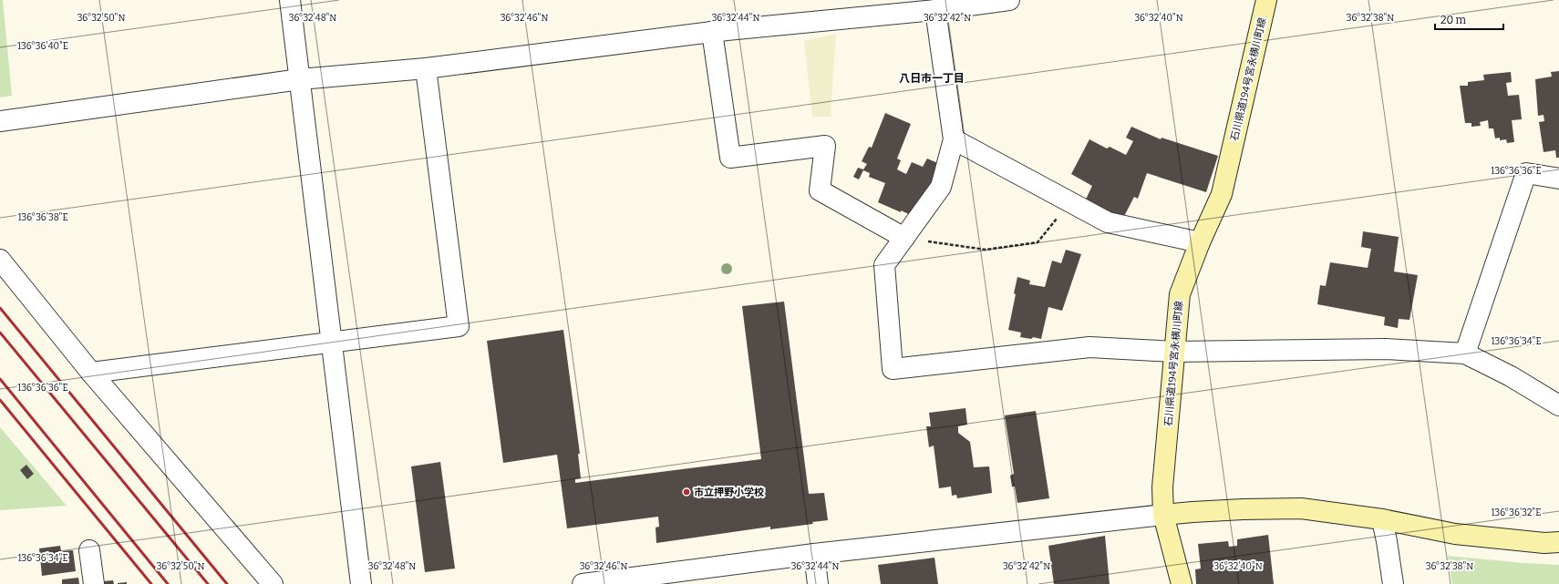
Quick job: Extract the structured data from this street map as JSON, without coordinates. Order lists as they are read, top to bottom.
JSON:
{
  "streets": {
    "main road": ["石川県道194号宮永横川町線"]
  },
  "districts": ["八日市一丁目"],
  "places": ["市立押野小学校"],
  "scale_bar": "20 m",
  "coordinates": [
    "36°32'50\"N",
    "36°32'48\"N",
    "36°32'46\"N",
    "36°32'44\"N",
    "36°32'42\"N",
    "36°32'40\"N",
    "36°32'38\"N",
    "136°36'40\"E",
    "136°36'36\"E",
    "136°36'38\"E",
    "136°36'34\"E",
    "136°36'32\"E"
  ]
}
